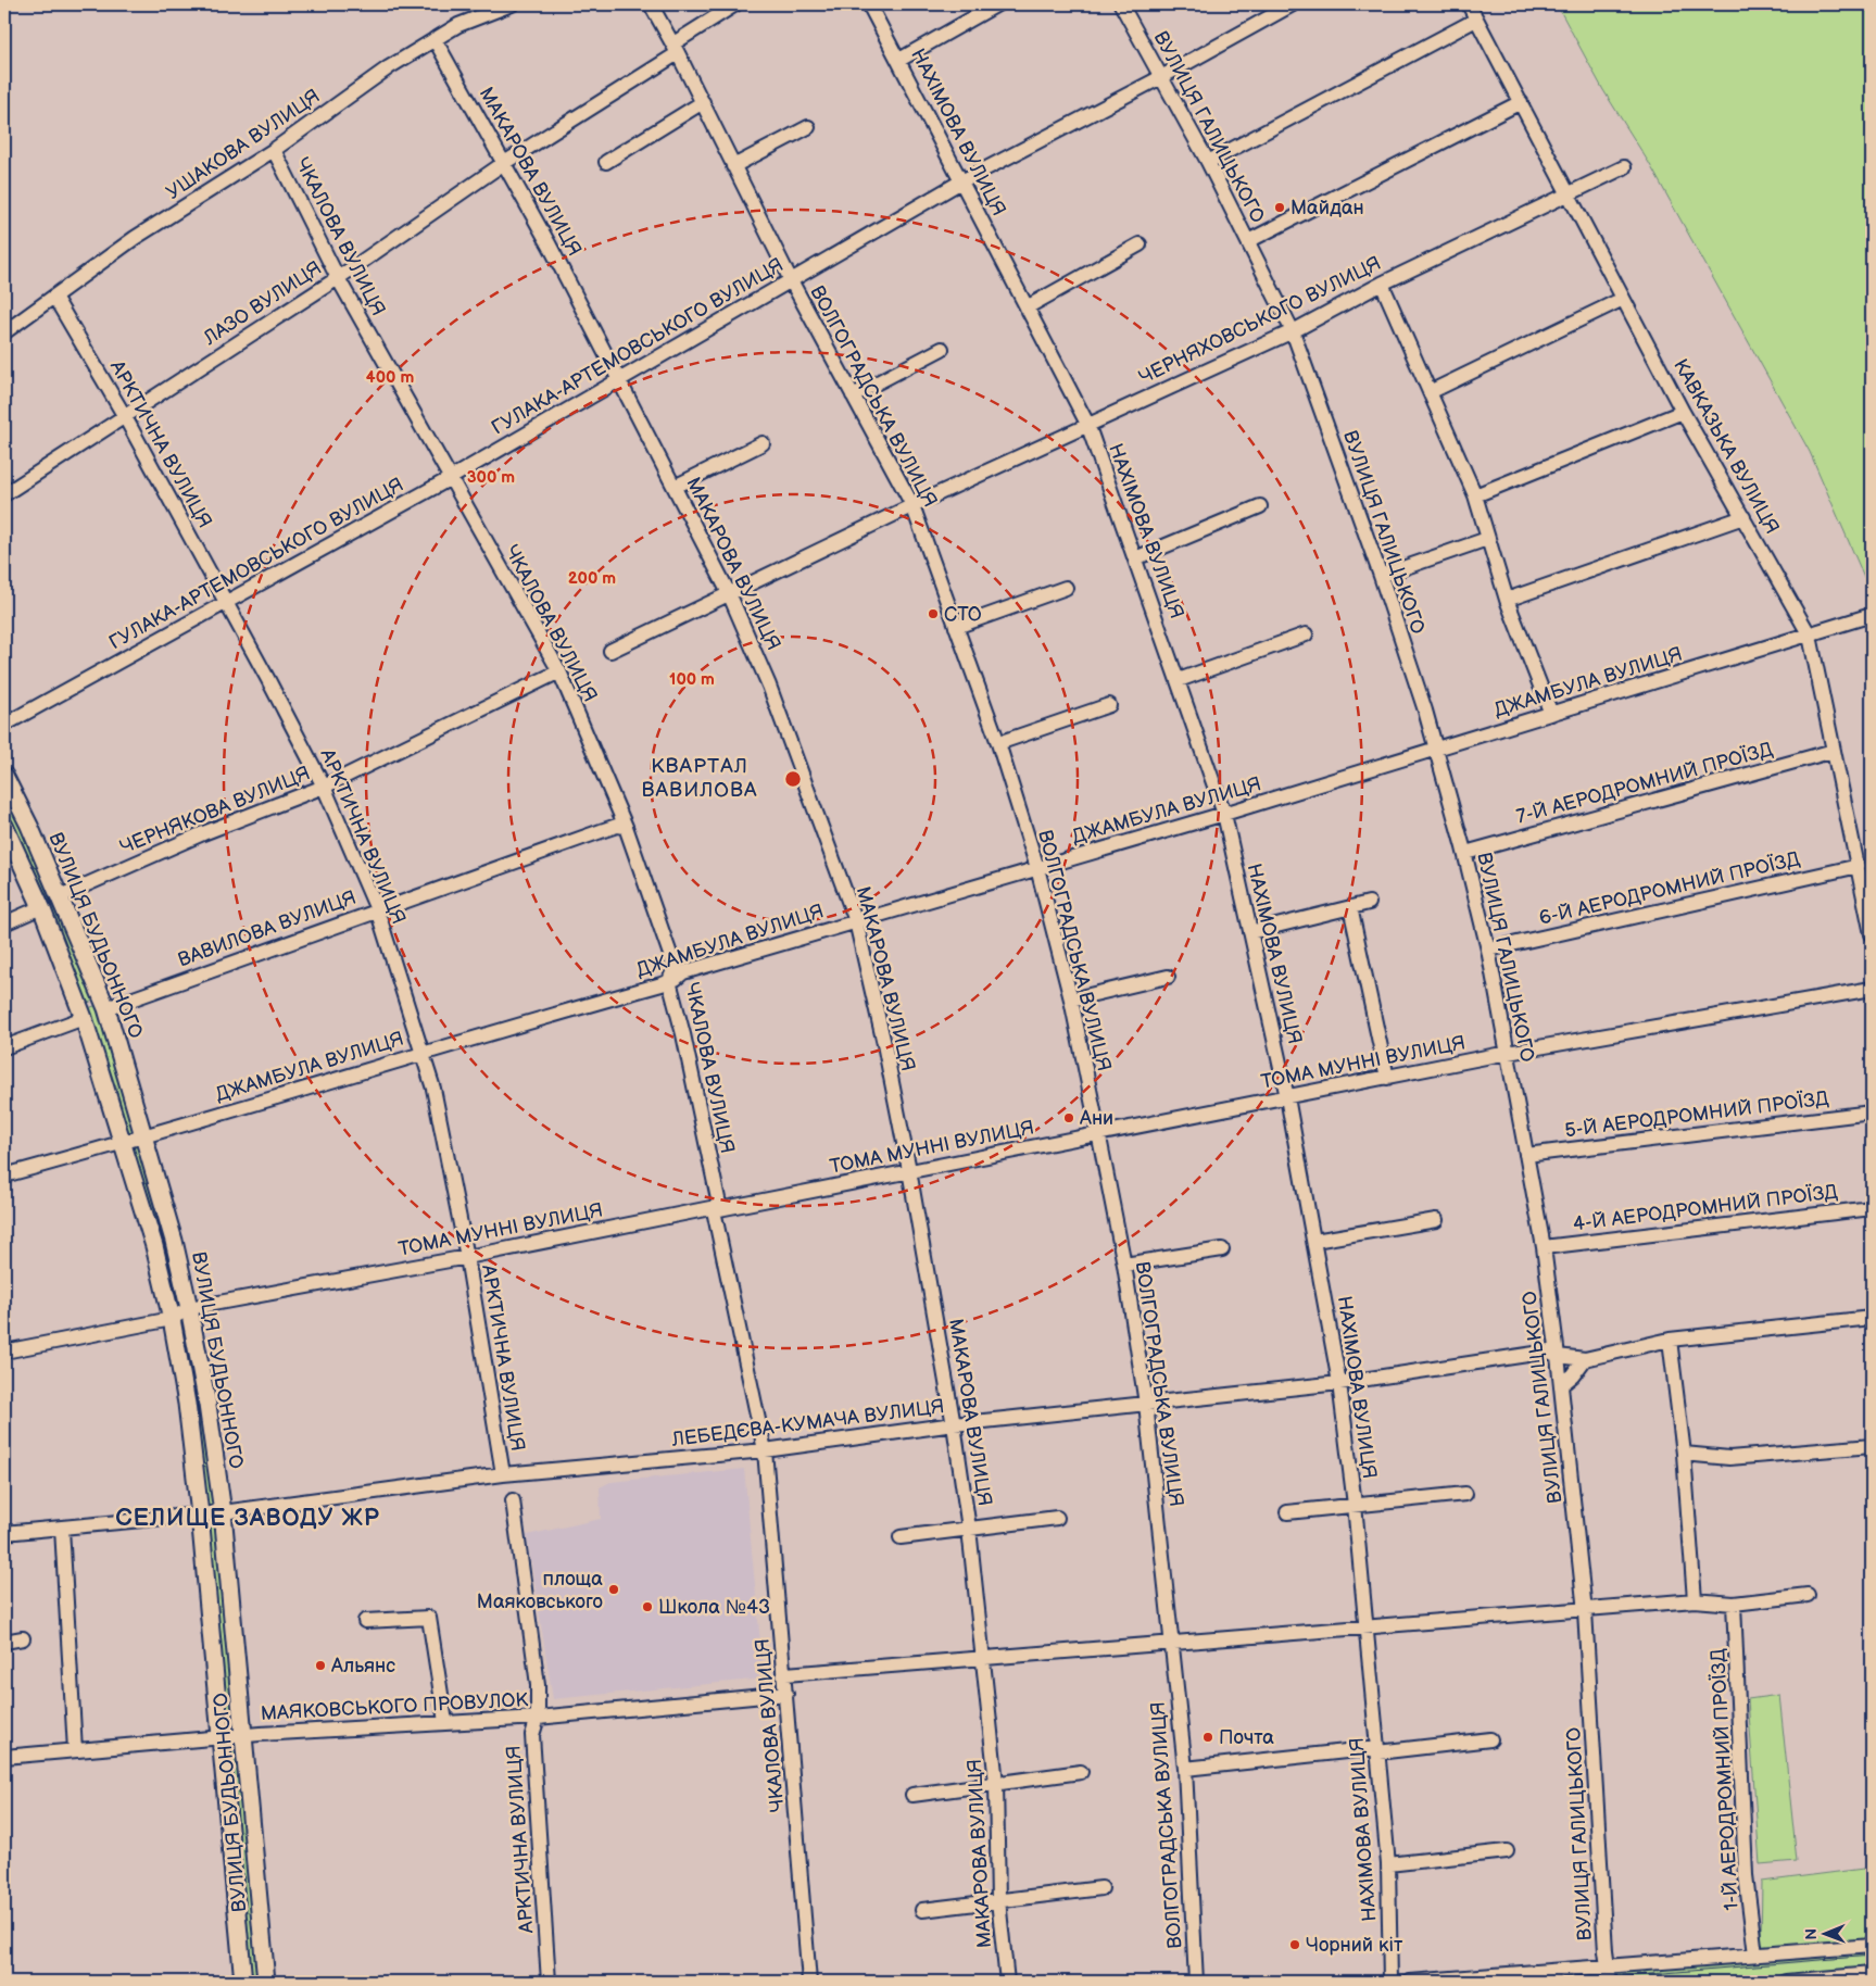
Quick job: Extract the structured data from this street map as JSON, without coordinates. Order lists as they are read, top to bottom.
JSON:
{
  "streets": {
    "main road": ["ВУЛИЦЯ БУДЬОННОГО"],
    "street": [
      "ВУЛИЦЯ ГАЛИЦЬКОГО",
      "НАХІМОВА ВУЛИЦЯ",
      "УШАКОВА ВУЛИЦЯ",
      "МАКАРОВА ВУЛИЦЯ",
      "ЧКАЛОВА ВУЛИЦЯ",
      "ЛАЗО ВУЛИЦЯ",
      "ЧЕРНЯХОВСЬКОГО ВУЛИЦЯ",
      "ГУЛАКА-АРТЕМОВСЬКОГО ВУЛИЦЯ",
      "ВОЛГОГРАДСЬКА ВУЛИЦЯ",
      "АРКТИЧНА ВУЛИЦЯ",
      "КАВКАЗЬКА ВУЛИЦЯ",
      "ДЖАМБУЛА ВУЛИЦЯ",
      "7-Й АЕРОДРОМНИЙ ПРОЇЗД",
      "ЧЕРНЯКОВА ВУЛИЦЯ",
      "6-Й АЕРОДРОМНИЙ ПРОЇЗД",
      "ВАВИЛОВА ВУЛИЦЯ",
      "ТОМА МУННІ ВУЛИЦЯ",
      "5-Й АЕРОДРОМНИЙ ПРОЇЗД",
      "4-Й АЕРОДРОМНИЙ ПРОЇЗД",
      "ЛЕБЕДЄВА-КУМАЧА ВУЛИЦЯ",
      "МАЯКОВСЬКОГО ПРОВУЛОК",
      "1-Й АЕРОДРОМНИЙ ПРОЇЗД"
    ]
  },
  "crossings": [
    ["ВУЛИЦЯ ГАЛИЦЬКОГО", "ЧЕРНЯХОВСЬКОГО ВУЛИЦЯ"],
    ["ВУЛИЦЯ ГАЛИЦЬКОГО", "ГУЛАКА-АРТЕМОВСЬКОГО ВУЛИЦЯ"],
    ["ВУЛИЦЯ ГАЛИЦЬКОГО", "ДЖАМБУЛА ВУЛИЦЯ"],
    ["ВУЛИЦЯ ГАЛИЦЬКОГО", "7-Й АЕРОДРОМНИЙ ПРОЇЗД"],
    ["ВУЛИЦЯ ГАЛИЦЬКОГО", "6-Й АЕРОДРОМНИЙ ПРОЇЗД"],
    ["ВУЛИЦЯ ГАЛИЦЬКОГО", "ТОМА МУННІ ВУЛИЦЯ"],
    ["ВУЛИЦЯ ГАЛИЦЬКОГО", "5-Й АЕРОДРОМНИЙ ПРОЇЗД"],
    ["ВУЛИЦЯ ГАЛИЦЬКОГО", "4-Й АЕРОДРОМНИЙ ПРОЇЗД"],
    ["ВУЛИЦЯ ГАЛИЦЬКОГО", "ЛЕБЕДЄВА-КУМАЧА ВУЛИЦЯ"],
    ["НАХІМОВА ВУЛИЦЯ", "ЧЕРНЯХОВСЬКОГО ВУЛИЦЯ"],
    ["НАХІМОВА ВУЛИЦЯ", "ГУЛАКА-АРТЕМОВСЬКОГО ВУЛИЦЯ"],
    ["НАХІМОВА ВУЛИЦЯ", "ДЖАМБУЛА ВУЛИЦЯ"],
    ["НАХІМОВА ВУЛИЦЯ", "ТОМА МУННІ ВУЛИЦЯ"],
    ["НАХІМОВА ВУЛИЦЯ", "ЛЕБЕДЄВА-КУМАЧА ВУЛИЦЯ"],
    ["УШАКОВА ВУЛИЦЯ", "МАКАРОВА ВУЛИЦЯ"],
    ["УШАКОВА ВУЛИЦЯ", "ЧКАЛОВА ВУЛИЦЯ"],
    ["УШАКОВА ВУЛИЦЯ", "АРКТИЧНА ВУЛИЦЯ"],
    ["МАКАРОВА ВУЛИЦЯ", "ЛАЗО ВУЛИЦЯ"],
    ["МАКАРОВА ВУЛИЦЯ", "ГУЛАКА-АРТЕМОВСЬКОГО ВУЛИЦЯ"],
    ["МАКАРОВА ВУЛИЦЯ", "ДЖАМБУЛА ВУЛИЦЯ"],
    ["МАКАРОВА ВУЛИЦЯ", "ТОМА МУННІ ВУЛИЦЯ"],
    ["МАКАРОВА ВУЛИЦЯ", "ЛЕБЕДЄВА-КУМАЧА ВУЛИЦЯ"],
    ["ЧКАЛОВА ВУЛИЦЯ", "ЛАЗО ВУЛИЦЯ"],
    ["ЧКАЛОВА ВУЛИЦЯ", "ГУЛАКА-АРТЕМОВСЬКОГО ВУЛИЦЯ"],
    ["ЧКАЛОВА ВУЛИЦЯ", "ДЖАМБУЛА ВУЛИЦЯ"],
    ["ЧКАЛОВА ВУЛИЦЯ", "ЧЕРНЯКОВА ВУЛИЦЯ"],
    ["ЧКАЛОВА ВУЛИЦЯ", "ВАВИЛОВА ВУЛИЦЯ"],
    ["ЧКАЛОВА ВУЛИЦЯ", "ТОМА МУННІ ВУЛИЦЯ"],
    ["ЧКАЛОВА ВУЛИЦЯ", "ЛЕБЕДЄВА-КУМАЧА ВУЛИЦЯ"],
    ["ЧКАЛОВА ВУЛИЦЯ", "МАЯКОВСЬКОГО ПРОВУЛОК"],
    ["ЛАЗО ВУЛИЦЯ", "ВОЛГОГРАДСЬКА ВУЛИЦЯ"],
    ["ЛАЗО ВУЛИЦЯ", "АРКТИЧНА ВУЛИЦЯ"],
    ["ЧЕРНЯХОВСЬКОГО ВУЛИЦЯ", "ВОЛГОГРАДСЬКА ВУЛИЦЯ"],
    ["ЧЕРНЯХОВСЬКОГО ВУЛИЦЯ", "КАВКАЗЬКА ВУЛИЦЯ"],
    ["ГУЛАКА-АРТЕМОВСЬКОГО ВУЛИЦЯ", "ВОЛГОГРАДСЬКА ВУЛИЦЯ"],
    ["ГУЛАКА-АРТЕМОВСЬКОГО ВУЛИЦЯ", "АРКТИЧНА ВУЛИЦЯ"],
    ["ВОЛГОГРАДСЬКА ВУЛИЦЯ", "ДЖАМБУЛА ВУЛИЦЯ"],
    ["ВОЛГОГРАДСЬКА ВУЛИЦЯ", "ТОМА МУННІ ВУЛИЦЯ"],
    ["ВОЛГОГРАДСЬКА ВУЛИЦЯ", "ЛЕБЕДЄВА-КУМАЧА ВУЛИЦЯ"],
    ["АРКТИЧНА ВУЛИЦЯ", "ДЖАМБУЛА ВУЛИЦЯ"],
    ["АРКТИЧНА ВУЛИЦЯ", "ЧЕРНЯКОВА ВУЛИЦЯ"],
    ["АРКТИЧНА ВУЛИЦЯ", "ВАВИЛОВА ВУЛИЦЯ"],
    ["АРКТИЧНА ВУЛИЦЯ", "ТОМА МУННІ ВУЛИЦЯ"],
    ["АРКТИЧНА ВУЛИЦЯ", "ЛЕБЕДЄВА-КУМАЧА ВУЛИЦЯ"],
    ["АРКТИЧНА ВУЛИЦЯ", "МАЯКОВСЬКОГО ПРОВУЛОК"],
    ["КАВКАЗЬКА ВУЛИЦЯ", "ДЖАМБУЛА ВУЛИЦЯ"],
    ["КАВКАЗЬКА ВУЛИЦЯ", "7-Й АЕРОДРОМНИЙ ПРОЇЗД"],
    ["КАВКАЗЬКА ВУЛИЦЯ", "6-Й АЕРОДРОМНИЙ ПРОЇЗД"],
    ["ДЖАМБУЛА ВУЛИЦЯ", "ВУЛИЦЯ БУДЬОННОГО"],
    ["ЧЕРНЯКОВА ВУЛИЦЯ", "ВУЛИЦЯ БУДЬОННОГО"],
    ["ВАВИЛОВА ВУЛИЦЯ", "ВУЛИЦЯ БУДЬОННОГО"],
    ["ВУЛИЦЯ БУДЬОННОГО", "ТОМА МУННІ ВУЛИЦЯ"],
    ["ВУЛИЦЯ БУДЬОННОГО", "ЛЕБЕДЄВА-КУМАЧА ВУЛИЦЯ"],
    ["ВУЛИЦЯ БУДЬОННОГО", "МАЯКОВСЬКОГО ПРОВУЛОК"]
  ],
  "districts": ["КВАРТАЛ ВАВИЛОВА", "СЕЛИЩЕ ЗАВОДУ ЖР"],
  "places": [
    "Майдан",
    "СТО",
    "Ани",
    "площа Маяковського",
    "Школа №43",
    "Альянс",
    "Почта",
    "Чорний кіт"
  ],
  "north": "left",
  "rings": [
    "400 m",
    "300 m",
    "200 m",
    "100 m"
  ]
}
